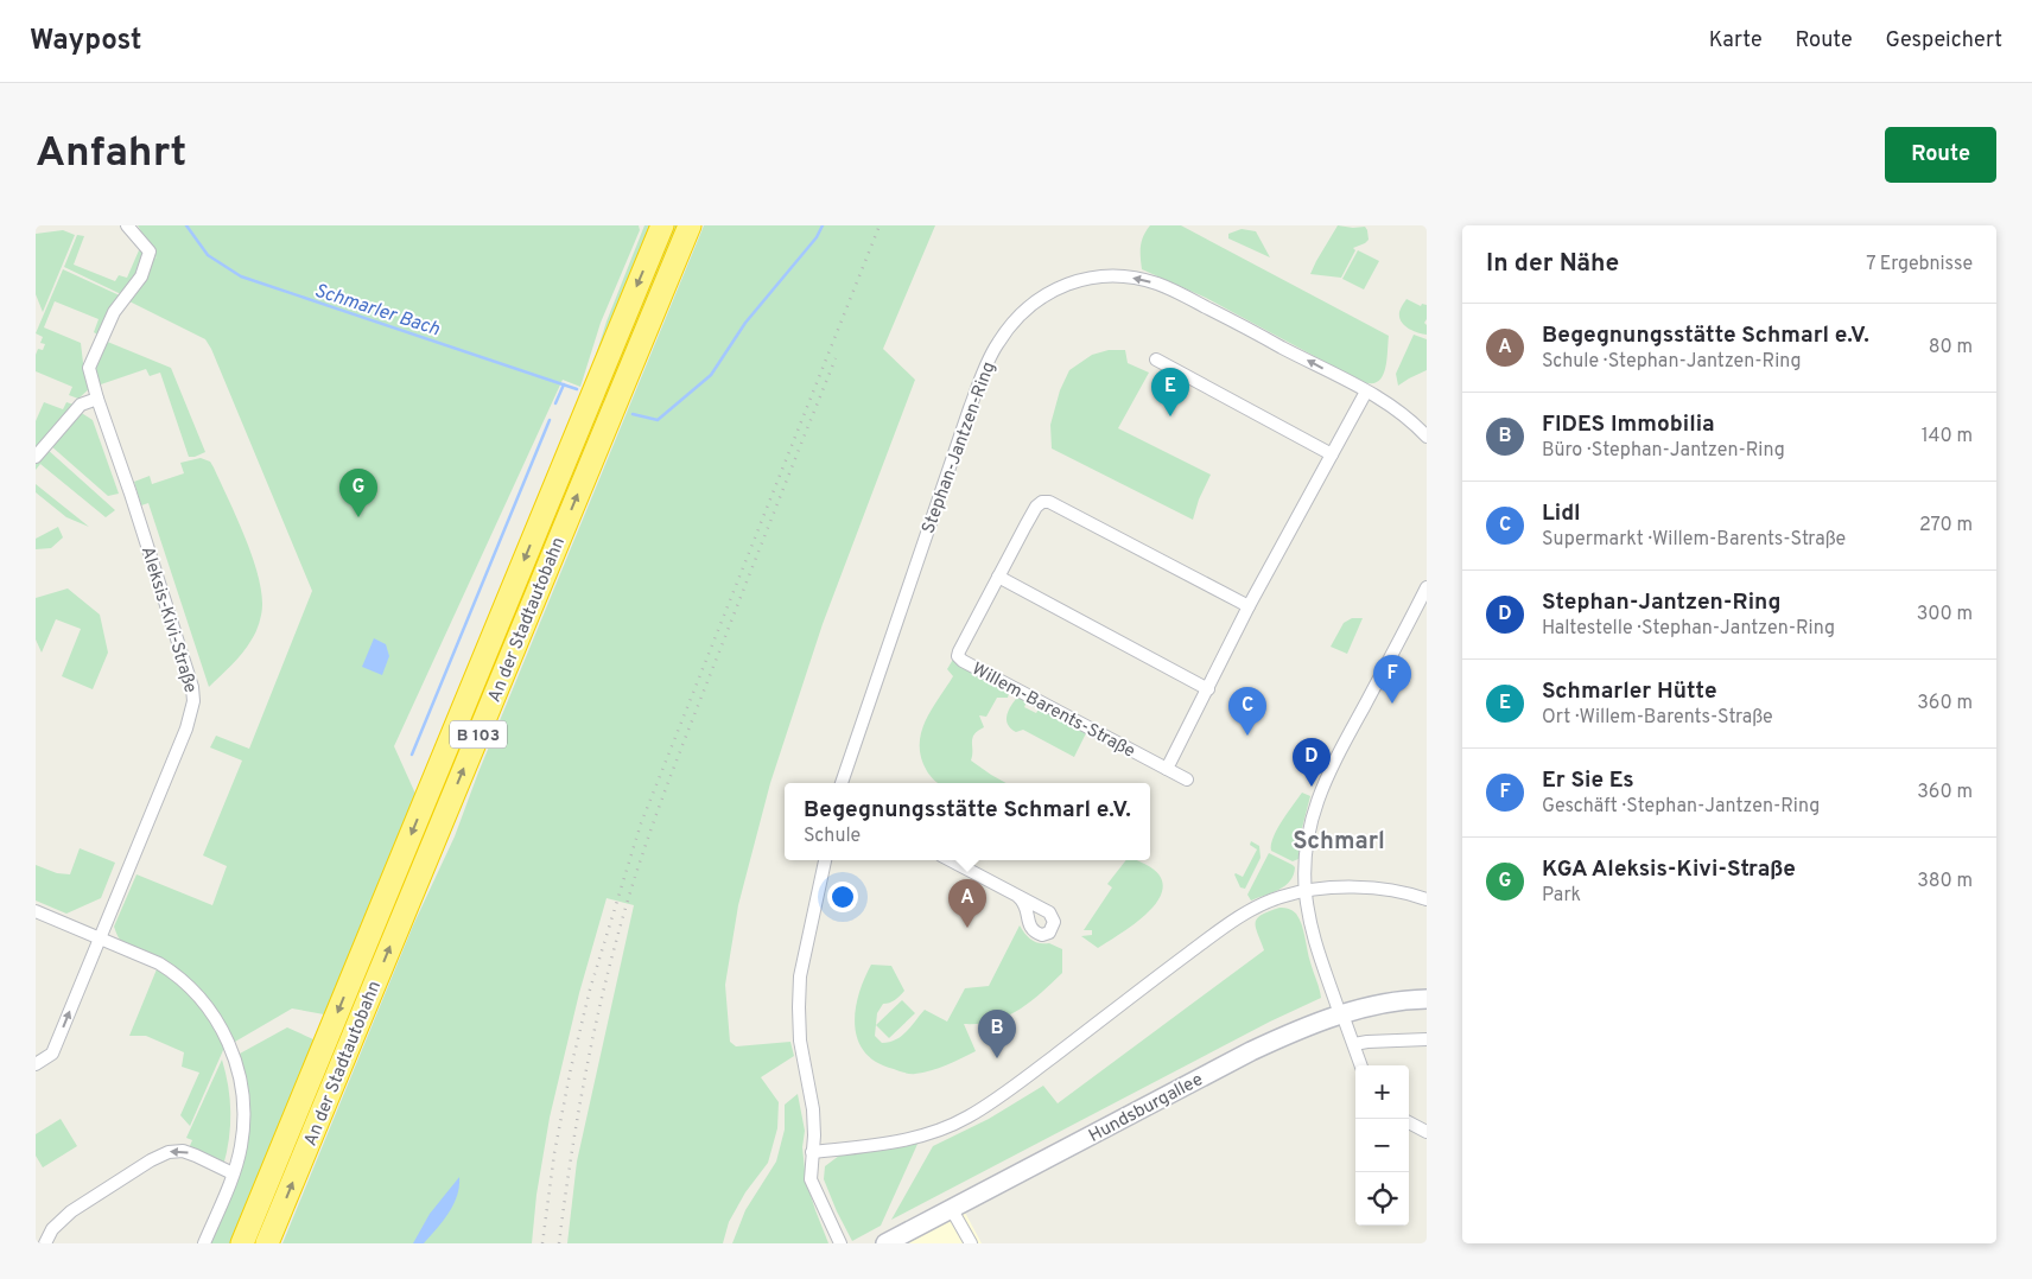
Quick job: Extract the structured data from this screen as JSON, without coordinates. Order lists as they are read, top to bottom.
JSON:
{
  "streets": {
    "highway": ["An der Stadtautobahn", "B 103"],
    "street": [
      "Stephan-Jantzen-Ring",
      "Aleksis-Kivi-Straße",
      "Willem-Barents-Straße",
      "Hundsburgallee"
    ]
  },
  "districts": ["Schmarl"],
  "water": ["Schmarler Bach"],
  "page": {
    "header": "Waypost",
    "nav": ["Karte", "Route", "Gespeichert"],
    "buttons": "Route",
    "title": "Anfahrt",
    "heading": ["In der Nähe", "7 Ergebnisse"],
    "list": [
      {
        "mark": "A",
        "name": "Begegnungsstätte Schmarl e.V.",
        "note": "Schule · Stephan-Jantzen-Ring",
        "value": "80 m"
      },
      {
        "mark": "B",
        "name": "FIDES Immobilia",
        "note": "Büro · Stephan-Jantzen-Ring",
        "value": "140 m"
      },
      {
        "mark": "C",
        "name": "Lidl",
        "note": "Supermarkt · Willem-Barents-Straße",
        "value": "270 m"
      },
      {
        "mark": "D",
        "name": "Stephan-Jantzen-Ring",
        "note": "Haltestelle · Stephan-Jantzen-Ring",
        "value": "300 m"
      },
      {
        "mark": "E",
        "name": "Schmarler Hütte",
        "note": "Ort · Willem-Barents-Straße",
        "value": "360 m"
      },
      {
        "mark": "F",
        "name": "Er Sie Es",
        "note": "Geschäft · Stephan-Jantzen-Ring",
        "value": "360 m"
      },
      {
        "mark": "G",
        "name": "KGA Aleksis-Kivi-Straße",
        "note": "Park",
        "value": "380 m"
      }
    ],
    "pins": [
      "E",
      "G",
      "F",
      "C",
      "D",
      "A",
      "B"
    ],
    "popup": ["Begegnungsstätte Schmarl e.V.", "Schule"],
    "map_buttons": ["+", "−"]
  }
}
